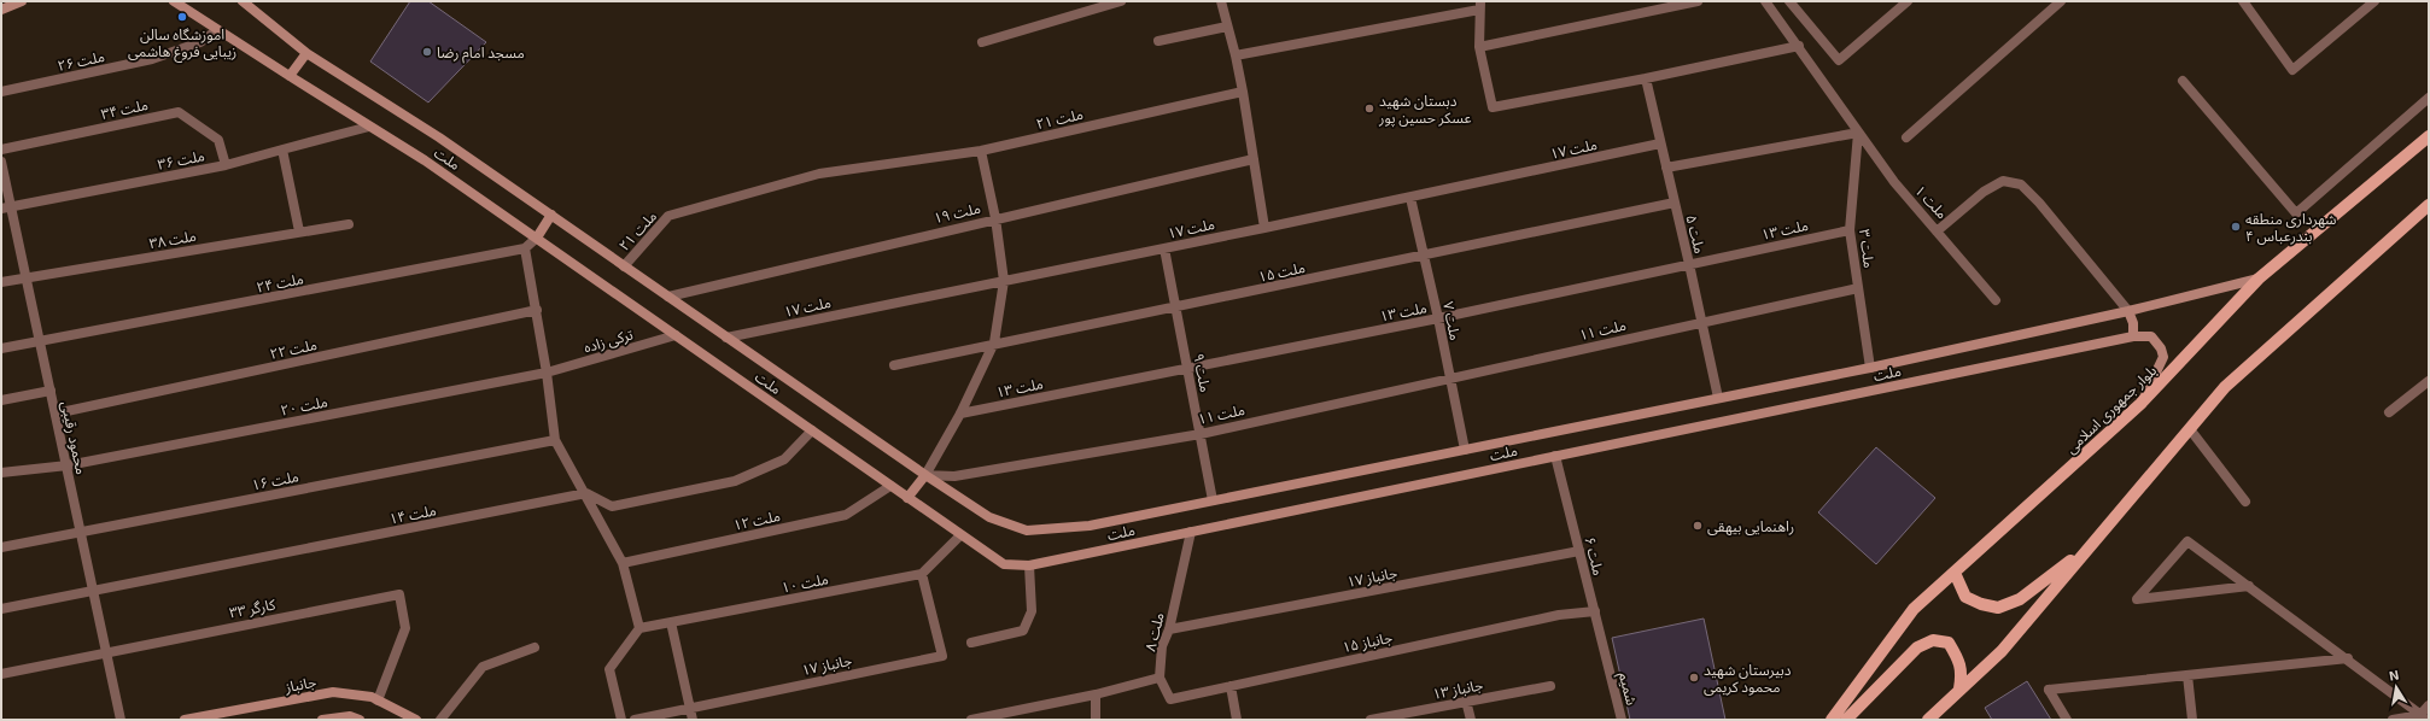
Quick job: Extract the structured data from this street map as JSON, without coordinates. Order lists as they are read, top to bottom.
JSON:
{
  "streets": {
    "main road": ["ملت", "بلوار جمهوری اسلامی", "جانباز"],
    "street": [
      "ملت ۲۶",
      "ملت ۳۴",
      "ملت ۲۱",
      "ملت ۱۷",
      "ملت ۳۶",
      "ملت ۱",
      "ملت ۱۹",
      "ملت ۱۳",
      "ملت ۵",
      "ملت ۳۸",
      "ملت ۳",
      "ملت ۱۵",
      "ملت ۲۴",
      "ملت ۷",
      "ملت ۱۱",
      "ترکی زاده",
      "ملت ۲۲",
      "ملت ۹",
      "ملت ۲۰",
      "محمود رقیبی",
      "ملت ۱۶",
      "ملت ۱۴",
      "ملت ۱۲",
      "ملت ۶",
      "جانباز ۱۷",
      "ملت ۱۰",
      "کارگر ۳۳",
      "ملت ۸",
      "جانباز ۱۵",
      "جانباز ۱۳",
      "شمیم"
    ]
  },
  "crossings": [
    ["ملت ۲۶", "ملت"],
    ["ملت ۳۴", "ملت ۳۶"],
    ["ملت ۲۱", "ملت"],
    ["ملت ۱۷", "ملت"],
    ["ملت ۱۷", "ملت ۵"],
    ["ملت ۱۷", "ملت ۷"],
    ["ملت ۱۷", "ملت ۹"],
    ["ملت", "ملت ۳۶"],
    ["ملت", "ملت ۱"],
    ["ملت", "ملت ۱۹"],
    ["ملت", "ملت ۵"],
    ["ملت", "ملت ۳"],
    ["ملت", "ملت ۷"],
    ["ملت", "ملت ۱۱"],
    ["ملت", "ترکی زاده"],
    ["ملت", "ملت ۹"],
    ["ملت", "بلوار جمهوری اسلامی"],
    ["ملت", "ملت ۱۲"],
    ["ملت", "ملت ۶"],
    ["ملت", "ملت ۸"],
    ["ملت ۳۶", "محمود رقیبی"],
    ["ملت ۱", "ملت ۳"],
    ["ملت ۱۳", "ملت ۵"],
    ["ملت ۱۳", "ملت ۳"],
    ["ملت ۱۳", "ملت ۷"],
    ["ملت ۱۳", "ملت ۹"],
    ["ملت ۵", "ملت ۱۵"],
    ["ملت ۵", "ملت ۱۱"],
    ["ملت ۳۸", "محمود رقیبی"],
    ["ملت ۳", "ملت ۱۱"],
    ["ملت ۱۵", "ملت ۷"],
    ["ملت ۱۵", "ملت ۹"],
    ["ملت ۲۴", "محمود رقیبی"],
    ["ملت ۷", "ملت ۱۱"],
    ["ملت ۱۱", "ملت ۹"],
    ["ترکی زاده", "ملت ۲۰"],
    ["ملت ۲۲", "محمود رقیبی"],
    ["ملت ۲۰", "محمود رقیبی"],
    ["محمود رقیبی", "ملت ۱۶"],
    ["محمود رقیبی", "ملت ۱۴"],
    ["محمود رقیبی", "کارگر ۳۳"],
    ["ملت ۶", "جانباز ۱۷"],
    ["ملت ۶", "جانباز ۱۵"],
    ["ملت ۶", "شمیم"],
    ["جانباز ۱۷", "ملت ۱۰"],
    ["جانباز ۱۷", "ملت ۸"],
    ["کارگر ۳۳", "جانباز"],
    ["ملت ۸", "جانباز ۱۵"]
  ],
  "places": [
    "اموزشگاه سالن زیبایی فروغ هاشمی",
    "مسجد امام رضا",
    "دبستان شهید عسکر حسین پور",
    "شهرداری منطقه ۴ بندرعباس",
    "راهنمایی بیهقی",
    "دبیرستان شهید محمود کریمی"
  ],
  "north": "top"
}
